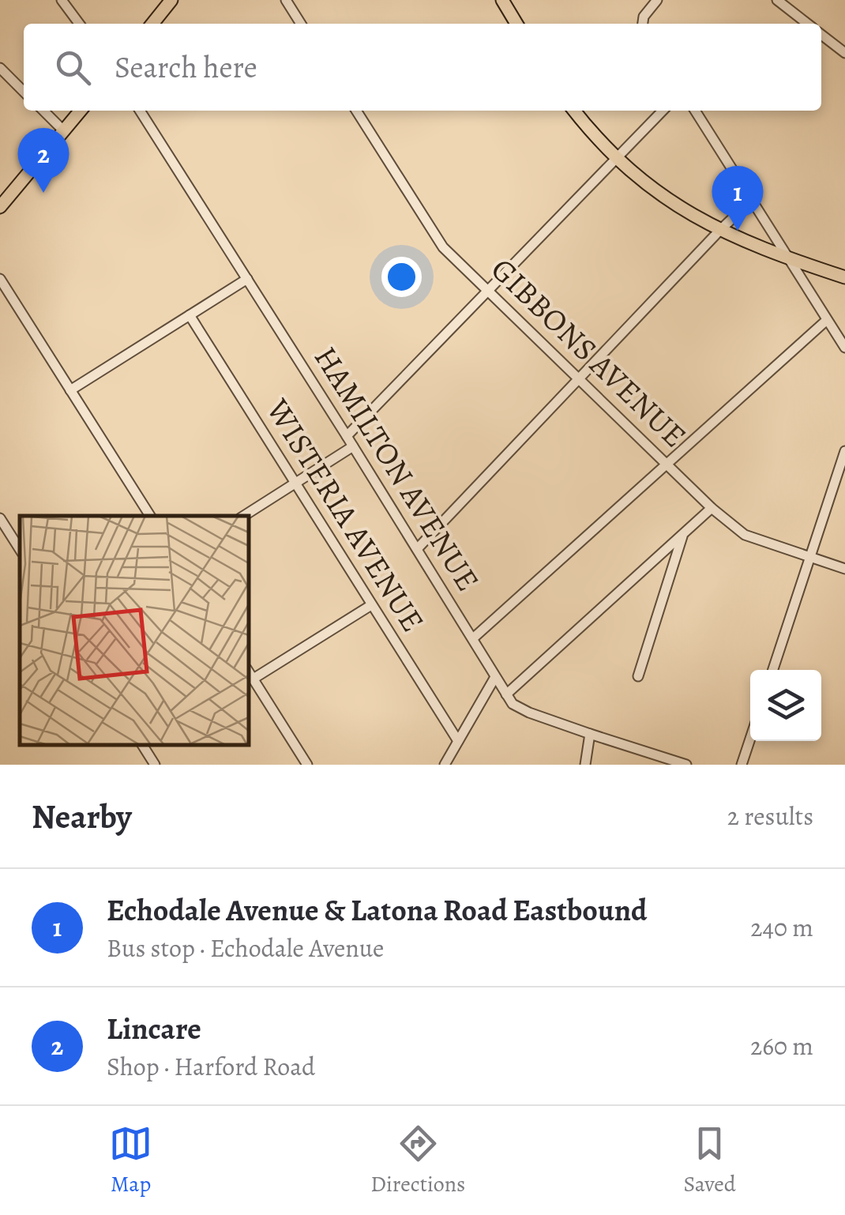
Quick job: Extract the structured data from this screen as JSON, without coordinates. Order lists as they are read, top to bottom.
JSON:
{
  "streets": {
    "street": ["GIBBONS AVENUE", "HAMILTON AVENUE", "WISTERIA AVENUE"]
  },
  "page": {
    "search": "Search here",
    "pins": ["2", "1"],
    "heading": ["Nearby", "2 results"],
    "list": [
      {
        "mark": "1",
        "name": "Echodale Avenue & Latona Road Eastbound",
        "note": "Bus stop · Echodale Avenue",
        "value": "240 m"
      },
      {
        "mark": "2",
        "name": "Lincare",
        "note": "Shop · Harford Road",
        "value": "260 m"
      }
    ],
    "nav": ["Map", "Directions", "Saved"]
  }
}
